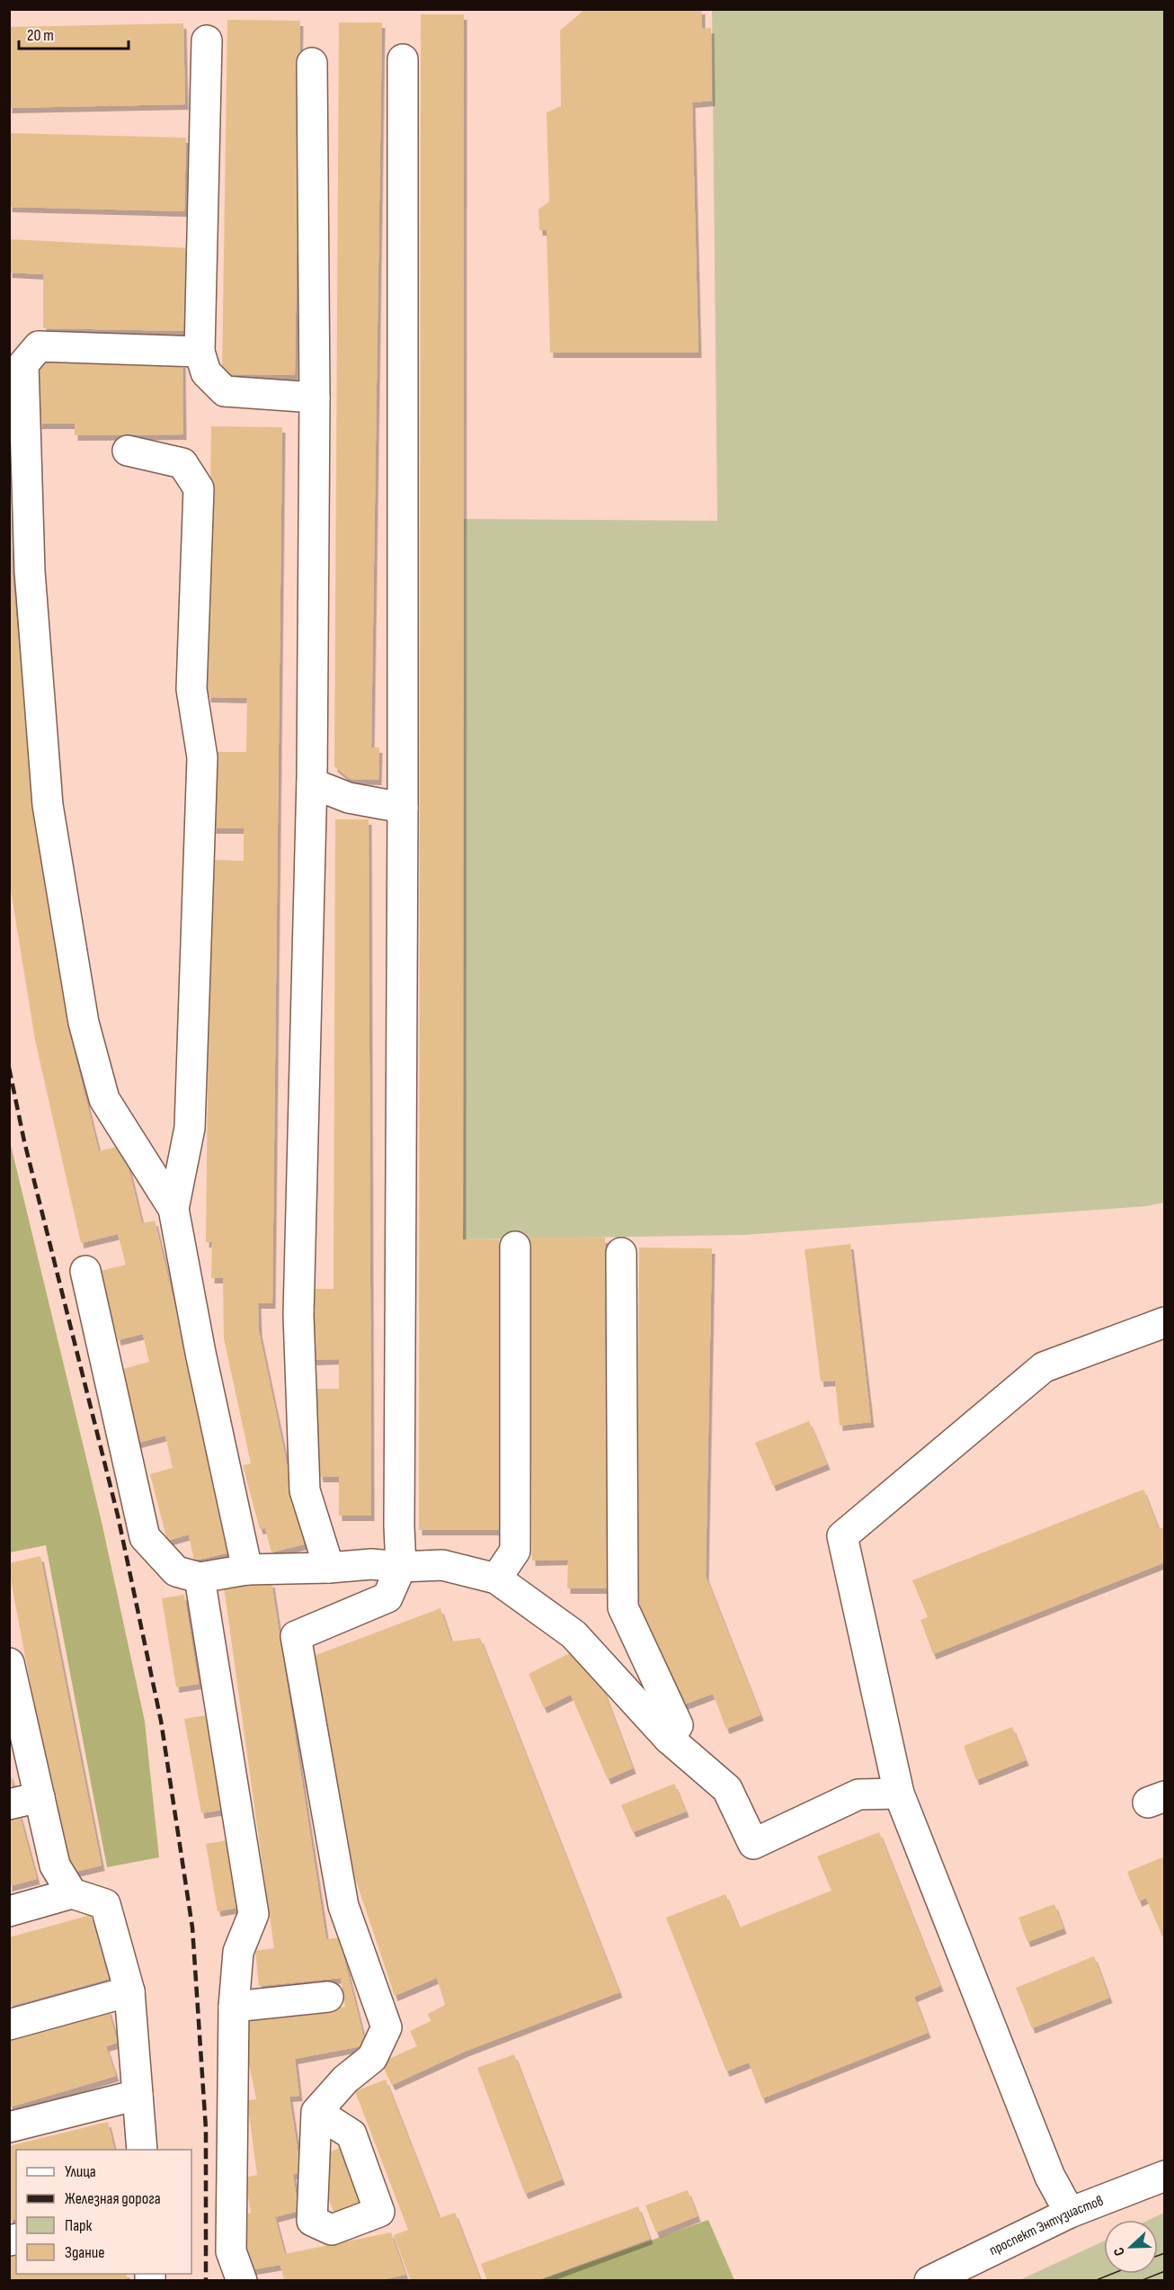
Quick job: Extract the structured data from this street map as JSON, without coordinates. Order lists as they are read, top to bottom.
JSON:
{
  "streets": {
    "main road": ["проспект Энтузиастов"]
  },
  "legend": [
    "Улица",
    "Железная дорога",
    "Парк",
    "Здание"
  ],
  "scale_bar": "20 m",
  "north": "left"
}
